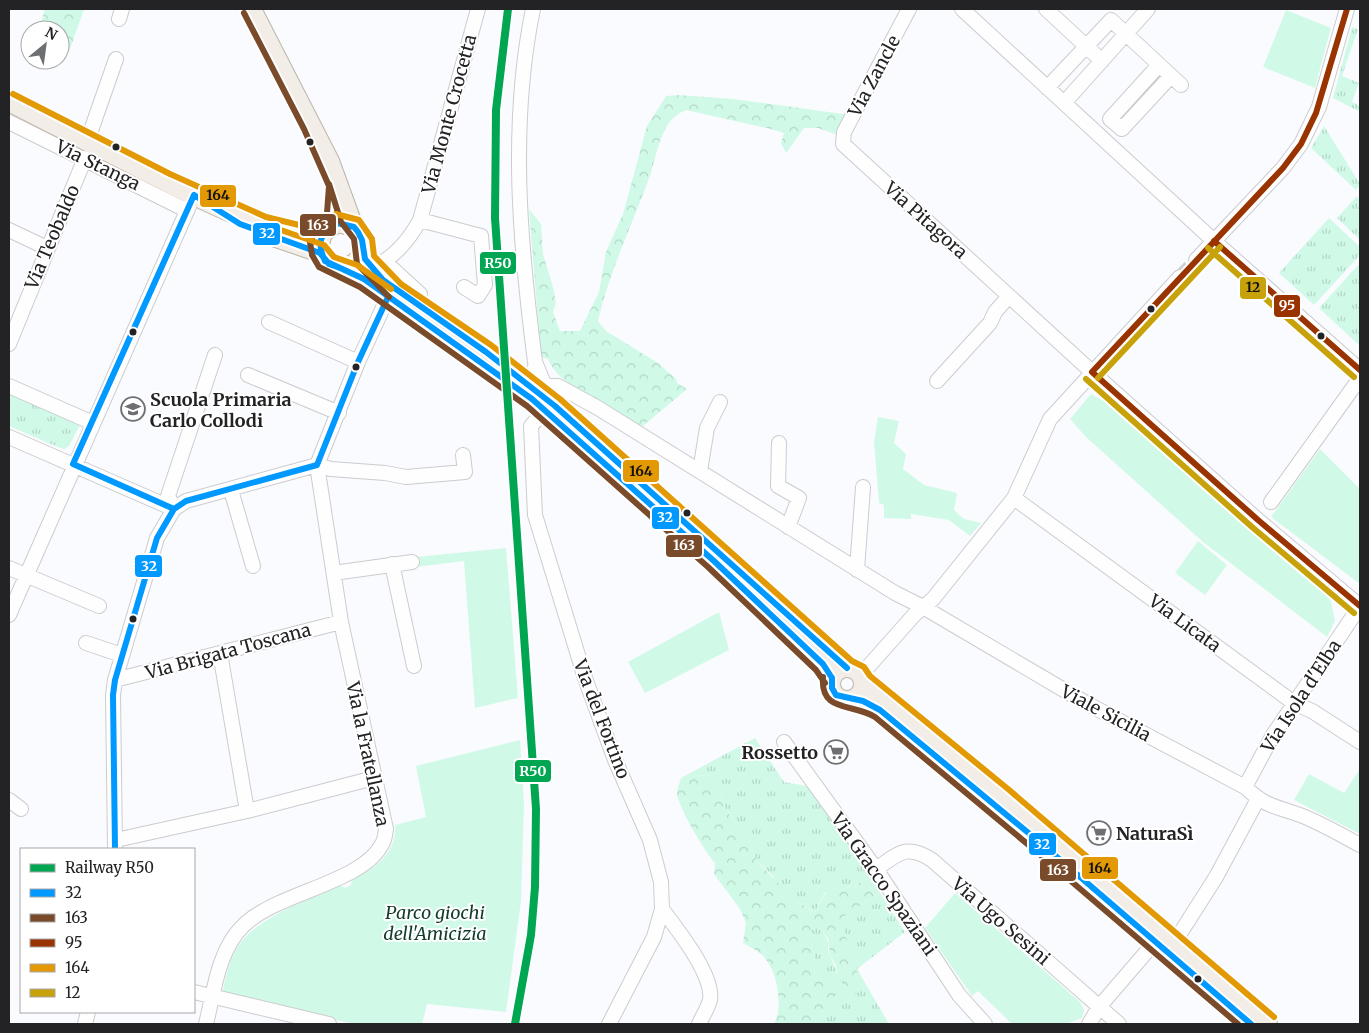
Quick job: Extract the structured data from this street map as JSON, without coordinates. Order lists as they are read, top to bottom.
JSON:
{
  "streets": {
    "main road": ["Via Stanga"],
    "street": [
      "Via Zancle",
      "Via Monte Crocetta",
      "Via Pitagora",
      "Via Teobaldo",
      "Via Licata",
      "Via Brigata Toscana",
      "Via Isola d'Elba",
      "Viale Sicilia",
      "Via del Fortino",
      "Via la Fratellanza",
      "Via Gracco Spaziani",
      "Via Ugo Sesini"
    ]
  },
  "crossings": [
    ["Via Zancle", "Via Pitagora"],
    ["Via Stanga", "Via Teobaldo"],
    ["Via Pitagora", "Via Isola d'Elba"],
    ["Via Licata", "Via Isola d'Elba"],
    ["Via Brigata Toscana", "Via la Fratellanza"],
    ["Via Isola d'Elba", "Viale Sicilia"],
    ["Viale Sicilia", "Via del Fortino"],
    ["Via Gracco Spaziani", "Via Ugo Sesini"]
  ],
  "parks": ["Parco giochi dell'Amicizia"],
  "places": {
    "school or university": ["Scuola Primaria Carlo Collodi"],
    "supermarket": ["Rossetto", "NaturaSì"]
  },
  "lines": [
    "rail line R50",
    "transit line 95",
    "transit line 163",
    "transit line 164",
    "transit line 32",
    "transit line 12"
  ],
  "legend": [
    "Railway R50",
    "32",
    "163",
    "95",
    "164",
    "12"
  ],
  "north": "top right"
}
